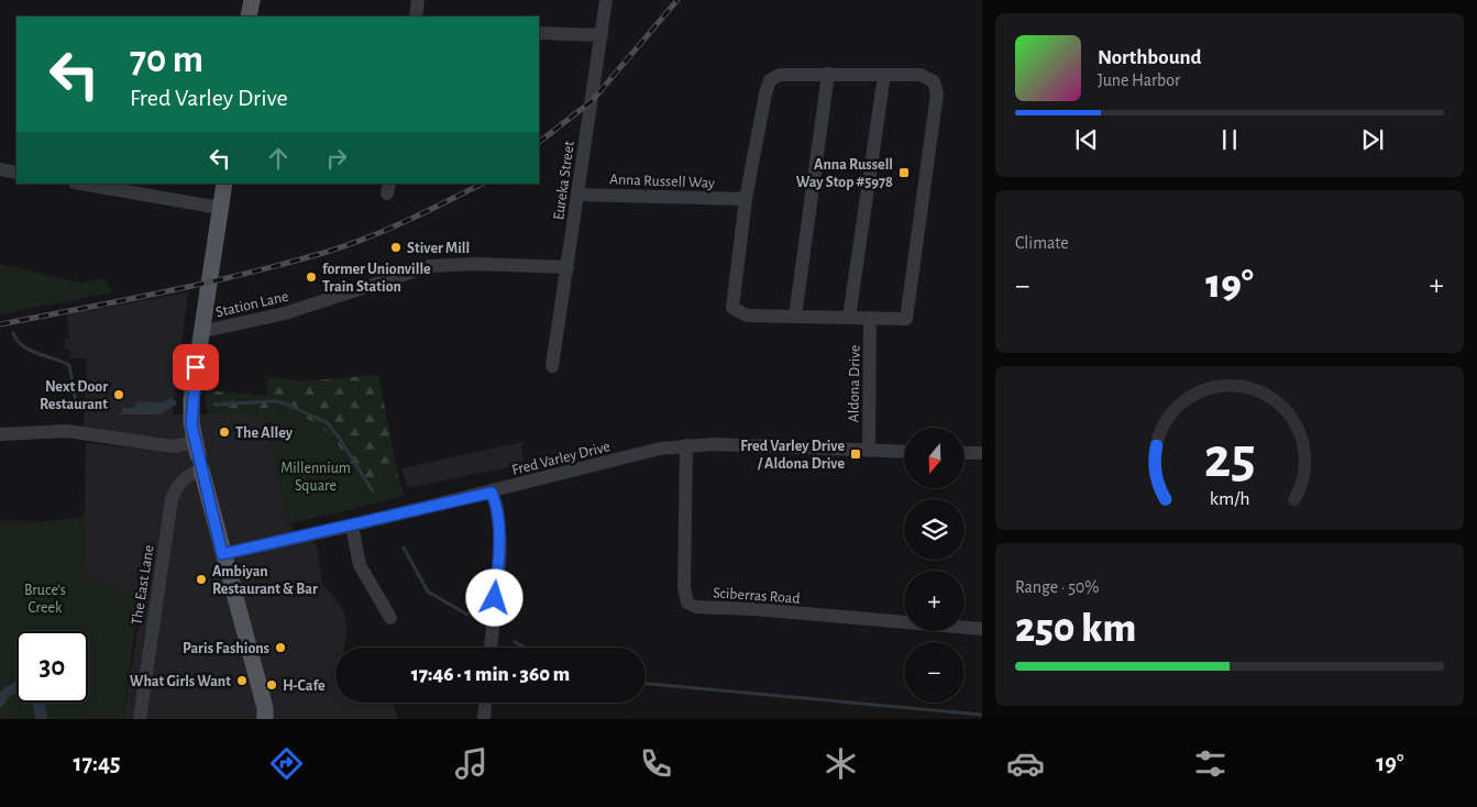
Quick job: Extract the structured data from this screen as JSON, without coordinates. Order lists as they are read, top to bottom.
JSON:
{
  "streets": {
    "street": [
      "Eureka Street",
      "Anna Russell Way",
      "Station Lane",
      "Aldona Drive",
      "Fred Varley Drive",
      "The East Lane",
      "Sciberras Road"
    ]
  },
  "crossings": [
    ["Eureka Street", "Anna Russell Way"],
    ["Eureka Street", "Station Lane"],
    ["Aldona Drive", "Fred Varley Drive"],
    ["Fred Varley Drive", "Sciberras Road"]
  ],
  "parks": ["Millennium Square", "Bruce’s Creek"],
  "places": {
    "transit": ["Anna Russell Way Stop #5978", "Fred Varley Drive / Aldona Drive"],
    "other": [
      "Stiver Mill",
      "former Unionville Train Station",
      "Next Door Restaurant",
      "The Alley",
      "Ambiyan Restaurant & Bar",
      "Paris Fashions",
      "What Girls Want",
      "H-Cafe"
    ]
  },
  "north": "bottom",
  "page": {
    "turn": ["70 m", "Fred Varley Drive"],
    "song": ["Northbound", "June Harbor"],
    "tile": [
      "Climate",
      ["Range · 50%", "250 km"]
    ],
    "heat": ["−", "19°", "+"],
    "map_buttons": ["+", "−"],
    "limit": "30",
    "trip": "17:46 · 1 min · 360 m",
    "tabs": ["17:45", "19°"],
    "gauge": ["25", "km/h"]
  }
}
